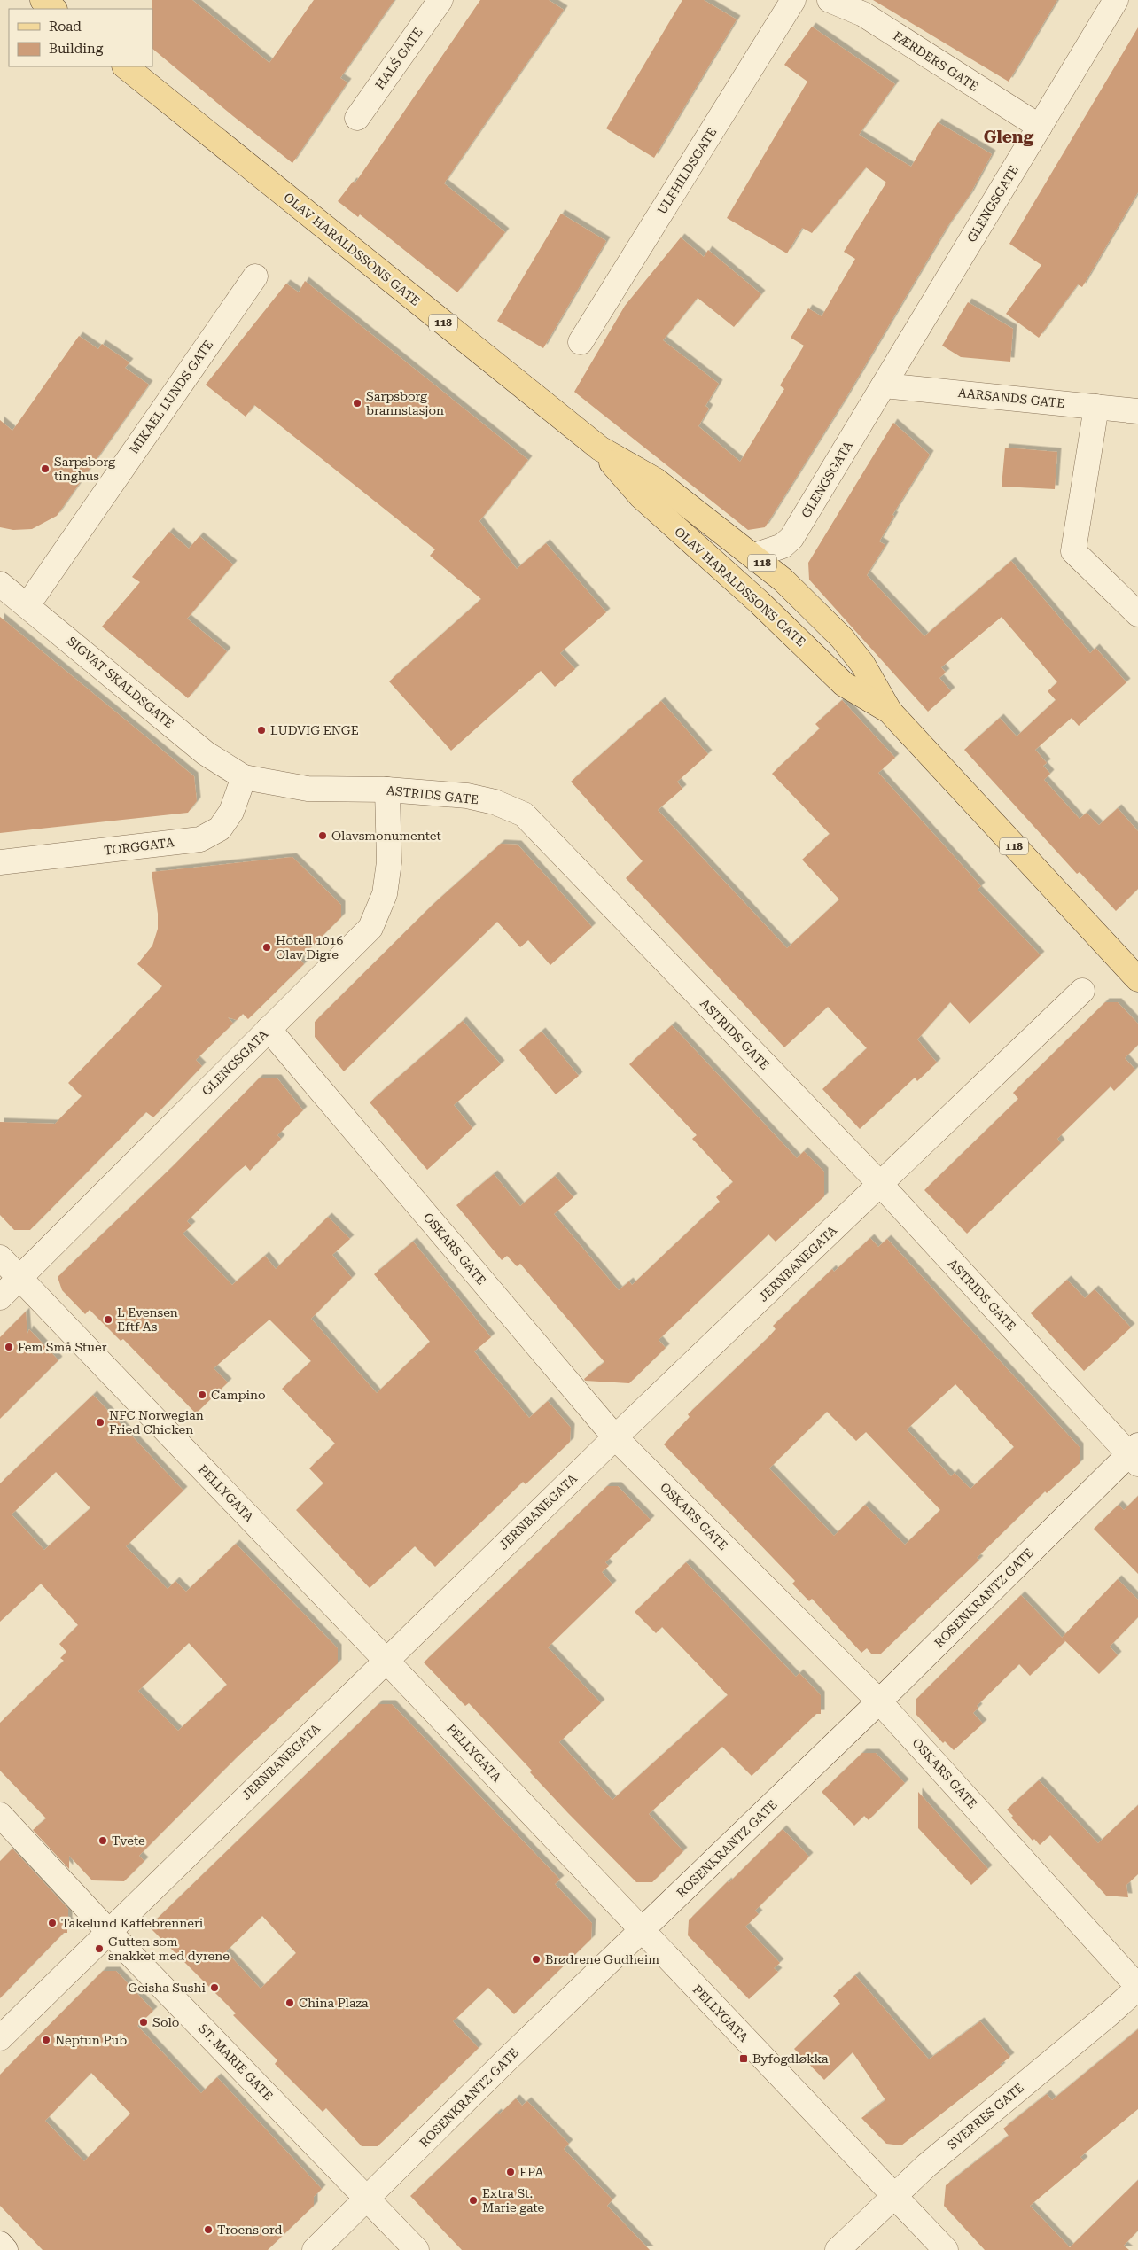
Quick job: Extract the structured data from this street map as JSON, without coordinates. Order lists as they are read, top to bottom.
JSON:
{
  "streets": {
    "main road": ["OLAV HARALDSSONS GATE", "118"],
    "street": [
      "HALS´ GATE",
      "FÆRDERS GATE",
      "ULFHILDSGATE",
      "GLENGSGATE",
      "MIKAEL LUNDS GATE",
      "AARSANDS GATE",
      "GLENGSGATA",
      "SIGVAT SKALDSGATE",
      "ASTRIDS GATE",
      "TORGGATA",
      "OSKARS GATE",
      "JERNBANEGATA",
      "PELLYGATA",
      "ROSENKRANTZ GATE",
      "ST. MARIE GATE",
      "SVERRES GATE"
    ]
  },
  "crossings": [
    ["FÆRDERS GATE", "GLENGSGATE"],
    ["GLENGSGATE", "AARSANDS GATE"],
    ["GLENGSGATE", "GLENGSGATA"],
    ["OLAV HARALDSSONS GATE", "GLENGSGATA"],
    ["MIKAEL LUNDS GATE", "SIGVAT SKALDSGATE"],
    ["AARSANDS GATE", "GLENGSGATA"],
    ["GLENGSGATA", "ASTRIDS GATE"],
    ["GLENGSGATA", "OSKARS GATE"],
    ["GLENGSGATA", "PELLYGATA"],
    ["SIGVAT SKALDSGATE", "ASTRIDS GATE"],
    ["SIGVAT SKALDSGATE", "TORGGATA"],
    ["ASTRIDS GATE", "TORGGATA"],
    ["ASTRIDS GATE", "JERNBANEGATA"],
    ["ASTRIDS GATE", "ROSENKRANTZ GATE"],
    ["OSKARS GATE", "JERNBANEGATA"],
    ["OSKARS GATE", "ROSENKRANTZ GATE"],
    ["OSKARS GATE", "SVERRES GATE"],
    ["JERNBANEGATA", "PELLYGATA"],
    ["JERNBANEGATA", "ST. MARIE GATE"],
    ["PELLYGATA", "ROSENKRANTZ GATE"],
    ["PELLYGATA", "SVERRES GATE"],
    ["ROSENKRANTZ GATE", "ST. MARIE GATE"]
  ],
  "districts": ["Gleng"],
  "places": {
    "other": [
      "Sarpsborg brannstasjon",
      "Sarpsborg tinghus",
      "LUDVIG ENGE",
      "Olavsmonumentet",
      "Hotell 1016 Olav Digre",
      "L Evensen Eftf As",
      "Fem Små Stuer",
      "Campino",
      "NFC Norwegian Fried Chicken",
      "Tvete",
      "Takelund Kaffebrenneri",
      "Gutten som snakket med dyrene",
      "Brødrene Gudheim",
      "Geisha Sushi",
      "China Plaza",
      "Solo",
      "Neptun Pub",
      "EPA",
      "Extra St. Marie gate",
      "Troens ord"
    ],
    "transit": ["Byfogdløkka"]
  },
  "legend": ["Road", "Building"]
}
